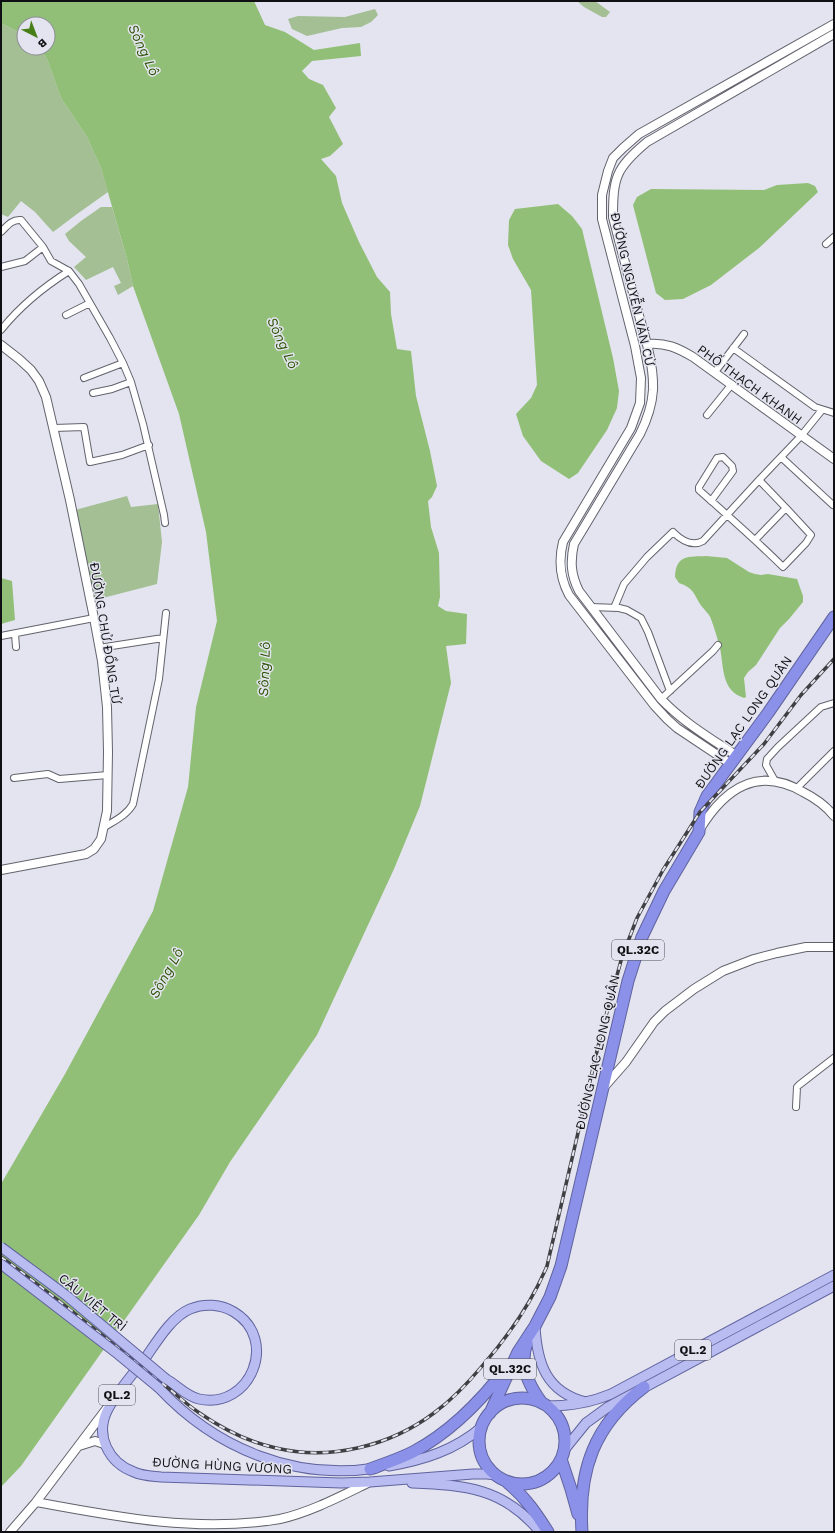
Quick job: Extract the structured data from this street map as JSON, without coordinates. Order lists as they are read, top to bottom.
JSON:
{
  "streets": {
    "highway": ["ĐƯỜNG LẠC LONG QUÂN", "QL.32C", "QL.2"],
    "main road": [
      "ĐƯỜNG NGUYỄN VĂN CỪ",
      "PHỐ THẠCH KHANH",
      "ĐƯỜNG CHỬ ĐỒNG TỬ",
      "CẦU VIỆT TRÌ",
      "ĐƯỜNG HÙNG VƯƠNG"
    ]
  },
  "crossings": [
    ["ĐƯỜNG NGUYỄN VĂN CỪ", "PHỐ THẠCH KHANH"],
    ["ĐƯỜNG NGUYỄN VĂN CỪ", "ĐƯỜNG LẠC LONG QUÂN"],
    ["ĐƯỜNG LẠC LONG QUÂN", "QL.2"],
    ["ĐƯỜNG LẠC LONG QUÂN", "ĐƯỜNG HÙNG VƯƠNG"],
    ["CẦU VIỆT TRÌ", "QL.2"],
    ["CẦU VIỆT TRÌ", "ĐƯỜNG HÙNG VƯƠNG"],
    ["QL.2", "ĐƯỜNG HÙNG VƯƠNG"]
  ],
  "water": ["Sông Lô"],
  "north": "bottom right"
}
